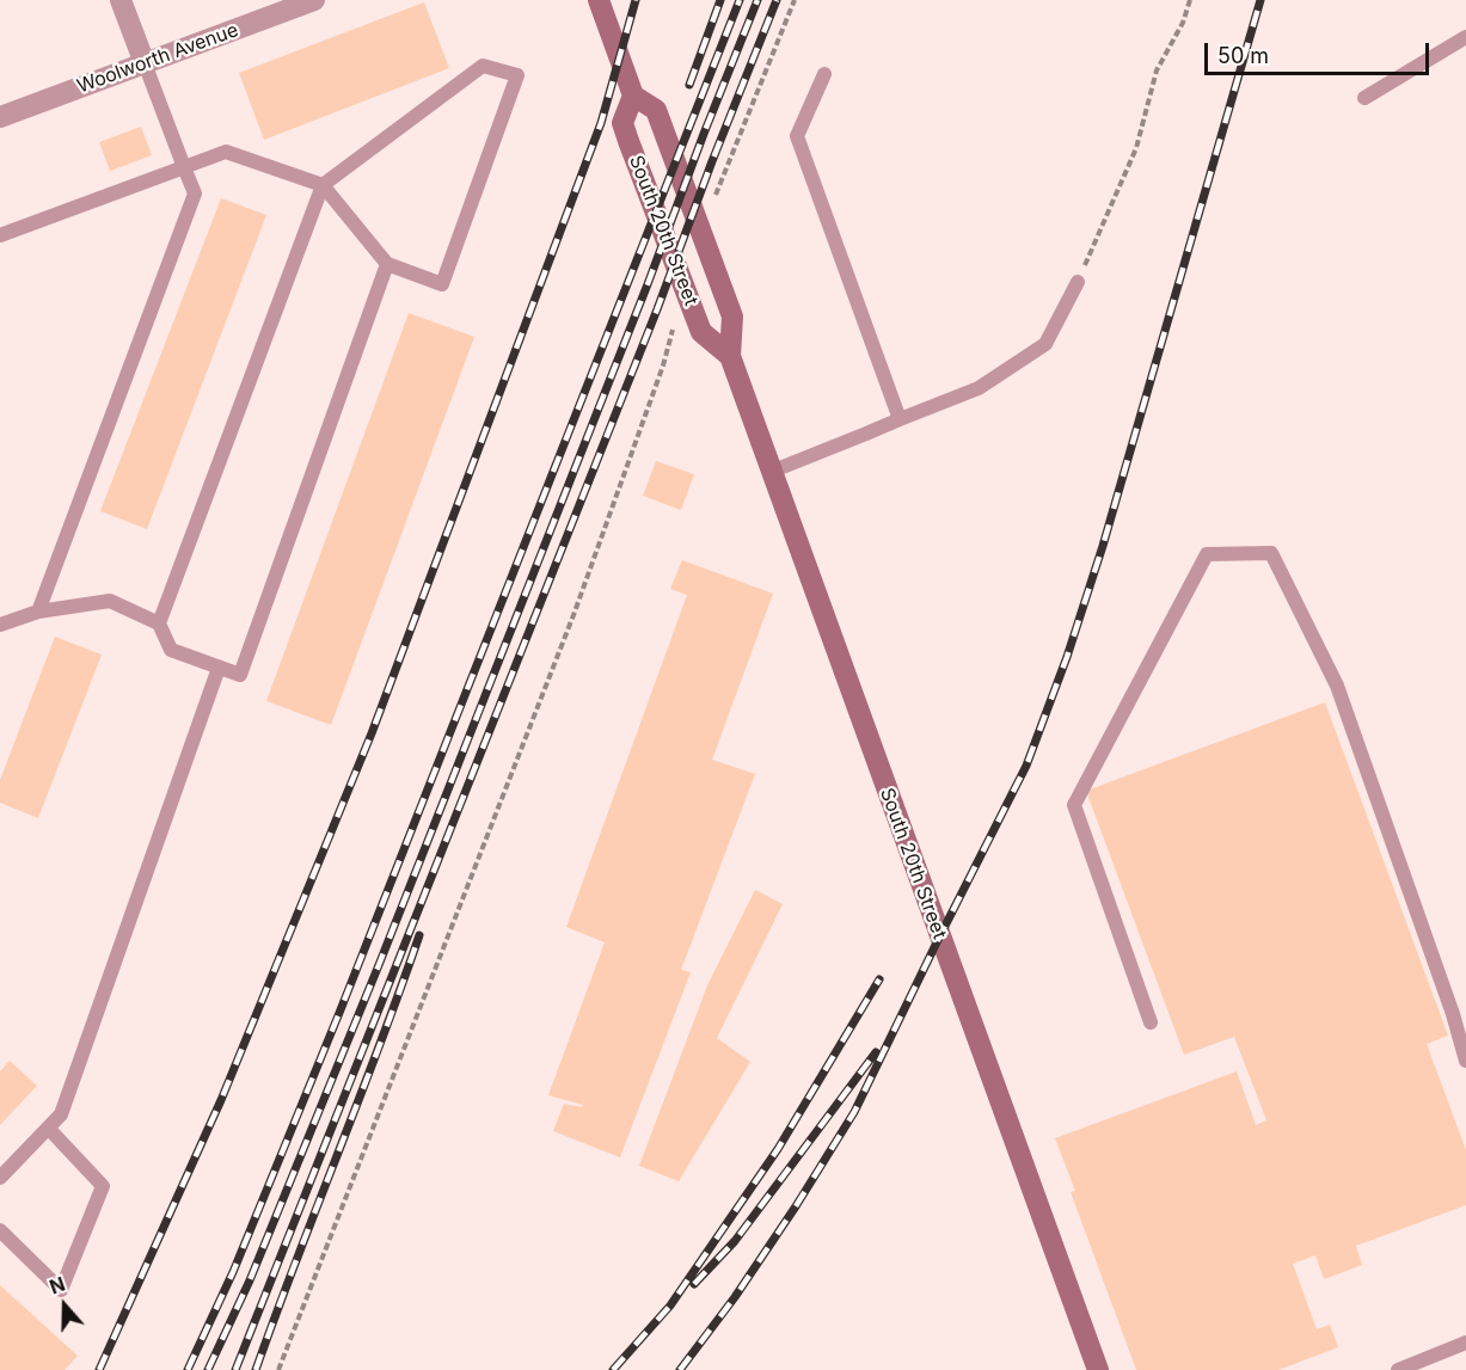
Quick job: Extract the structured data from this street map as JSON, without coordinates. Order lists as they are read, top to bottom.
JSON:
{
  "streets": {
    "street": ["Woolworth Avenue", "South 20th Street"]
  },
  "scale_bar": "50 m",
  "north": "top"
}
